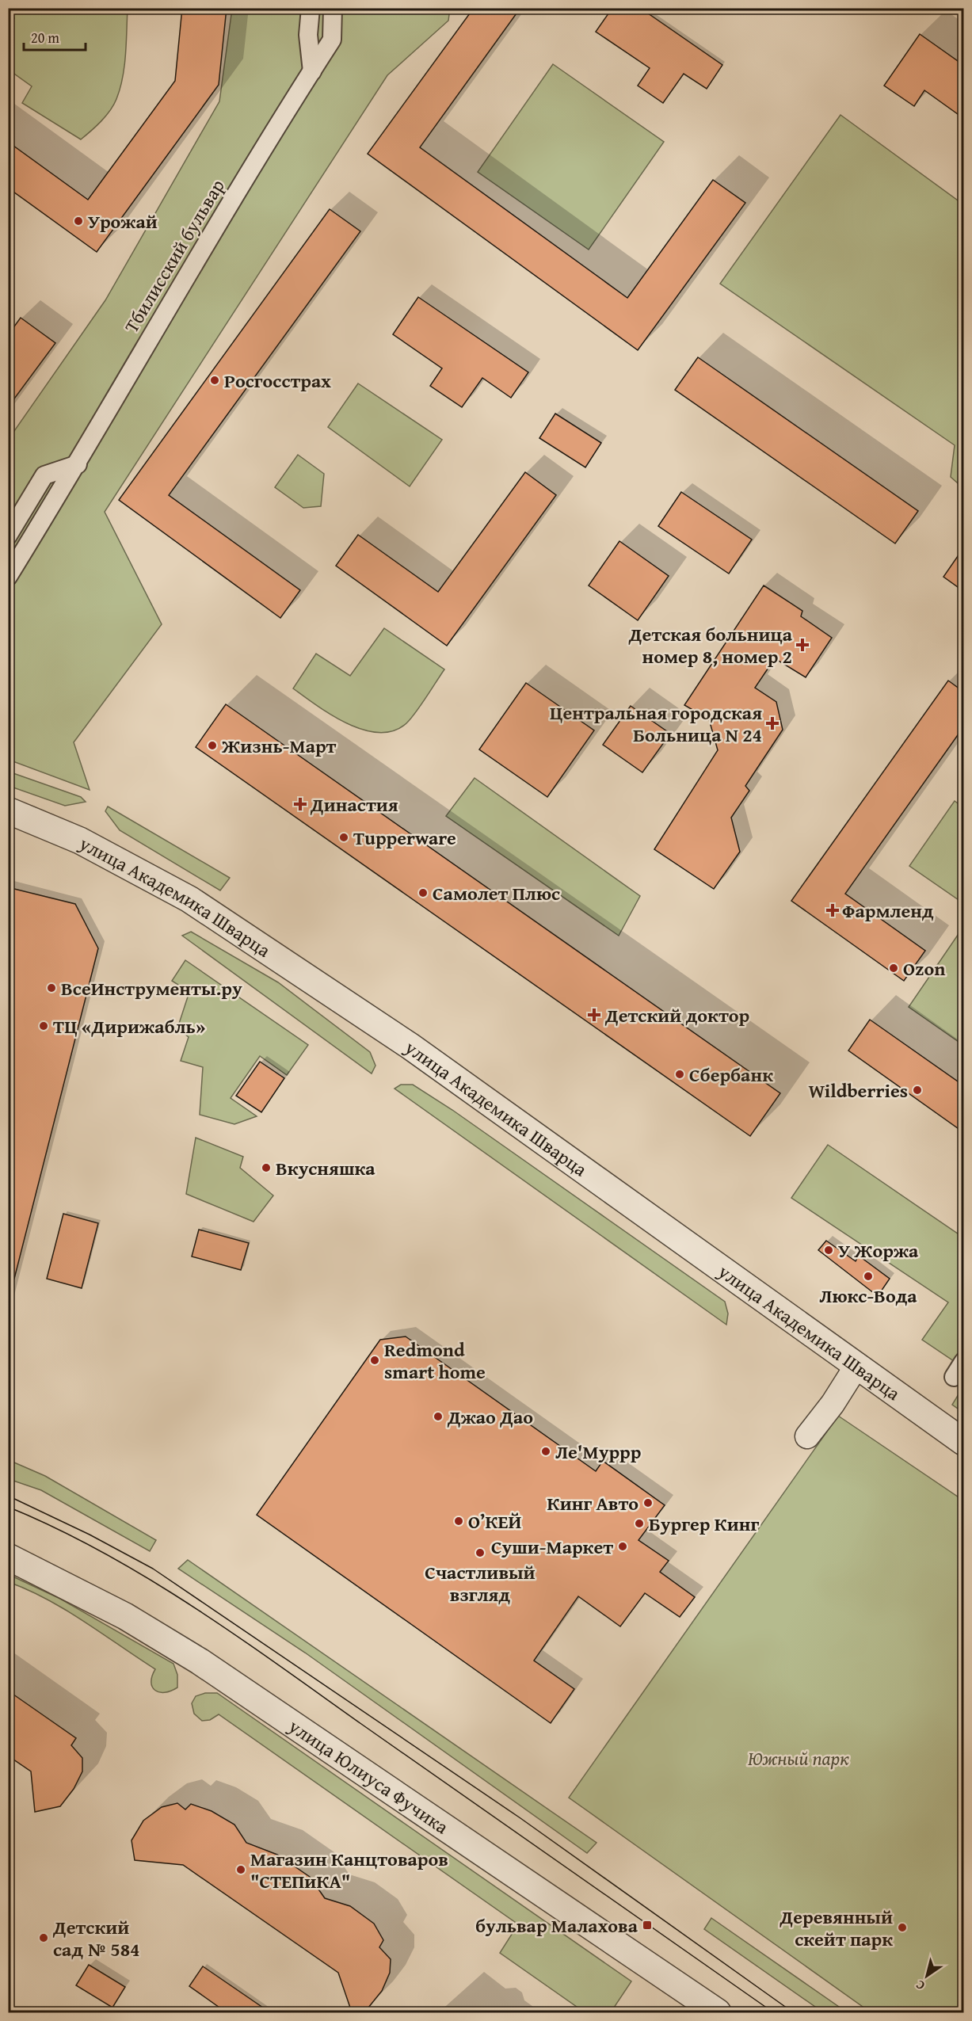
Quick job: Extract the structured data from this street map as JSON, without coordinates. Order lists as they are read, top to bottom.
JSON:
{
  "streets": {
    "street": ["Тбилисский бульвар", "улица Академика Шварца", "улица Юлиуса Фучика"]
  },
  "parks": ["Южный парк"],
  "places": {
    "other": [
      "Урожай",
      "Росгосстрах",
      "Жизнь-Март",
      "Tupperware",
      "Самолет Плюс",
      "Ozon",
      "ВсеИнструменты.ру",
      "ТЦ «Дирижабль»",
      "Сбербанк",
      "Wildberries",
      "Вкусняшка",
      "У Жоржа",
      "Люкс-Вода",
      "Redmond smart home",
      "Джао Дао",
      "Ле'Муррр",
      "Кинг Авто",
      "О’КЕЙ",
      "Бургер Кинг",
      "Суши-Маркет",
      "Счастливый взгляд",
      "Магазин Канцтоваров \"СТЕПиКА\"",
      "Деревянный скейт парк",
      "Детский сад № 584"
    ],
    "health": [
      "Детская больница номер 8, номер 2",
      "Центральная городская Больница N 24",
      "Династия",
      "Фармленд",
      "Детский доктор"
    ],
    "transit": ["бульвар Малахова"]
  },
  "scale_bar": "20 m",
  "north": "bottom left"
}
